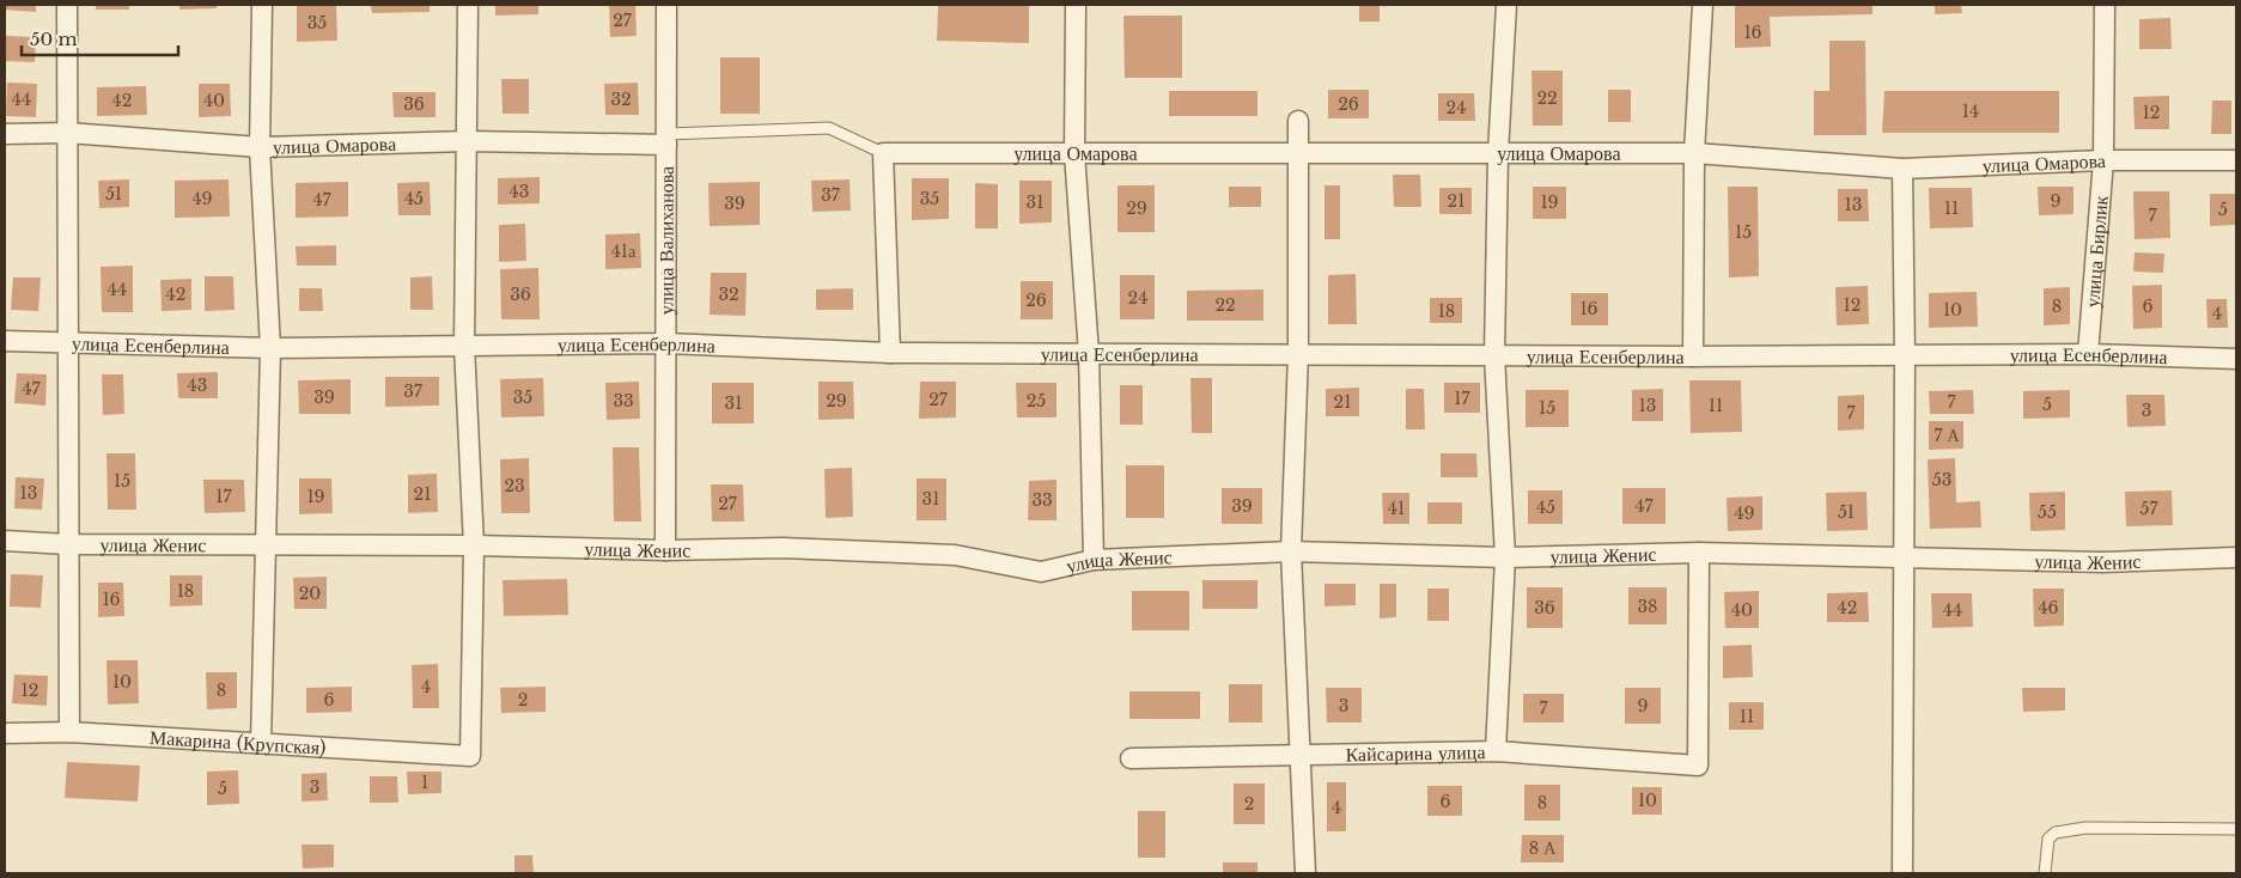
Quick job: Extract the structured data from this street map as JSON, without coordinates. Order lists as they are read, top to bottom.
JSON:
{
  "streets": {
    "street": [
      "улица Омарова",
      "улица Валиханова",
      "улица Бирлик",
      "улица Есенберлина",
      "улица Женис",
      "Макарина (Крупская)",
      "Кайсарина улица"
    ]
  },
  "crossings": [
    ["улица Омарова", "улица Валиханова"],
    ["улица Омарова", "улица Бирлик"],
    ["улица Валиханова", "улица Есенберлина"],
    ["улица Валиханова", "улица Женис"],
    ["улица Бирлик", "улица Есенберлина"],
    ["улица Женис", "Макарина (Крупская)"],
    ["улица Женис", "Кайсарина улица"]
  ],
  "house_numbers": [
    "27",
    "35",
    "16",
    "22",
    "44",
    "32",
    "42",
    "40",
    "36",
    "26",
    "24",
    "14",
    "12",
    "43",
    "51",
    "37",
    "49",
    "45",
    "35",
    "47",
    "21",
    "9",
    "31",
    "19",
    "39",
    "13",
    "29",
    "11",
    "5",
    "7",
    "15",
    "41а",
    "44",
    "42",
    "36",
    "32",
    "24",
    "26",
    "22",
    "12",
    "8",
    "6",
    "16",
    "10",
    "18",
    "4",
    "43",
    "47",
    "37",
    "39",
    "35",
    "17",
    "27",
    "33",
    "29",
    "25",
    "21",
    "7",
    "31",
    "5",
    "13",
    "11",
    "15",
    "3",
    "7",
    "7 А",
    "53",
    "15",
    "23",
    "13",
    "21",
    "17",
    "19",
    "31",
    "33",
    "27",
    "39",
    "47",
    "45",
    "41",
    "57",
    "51",
    "55",
    "49",
    "18",
    "20",
    "16",
    "38",
    "36",
    "42",
    "46",
    "40",
    "44",
    "10",
    "4",
    "12",
    "8",
    "6",
    "2",
    "3",
    "9",
    "7",
    "11",
    "1",
    "3",
    "5",
    "10",
    "6",
    "8",
    "2",
    "4",
    "8 А"
  ],
  "scale_bar": "50 m"
}
